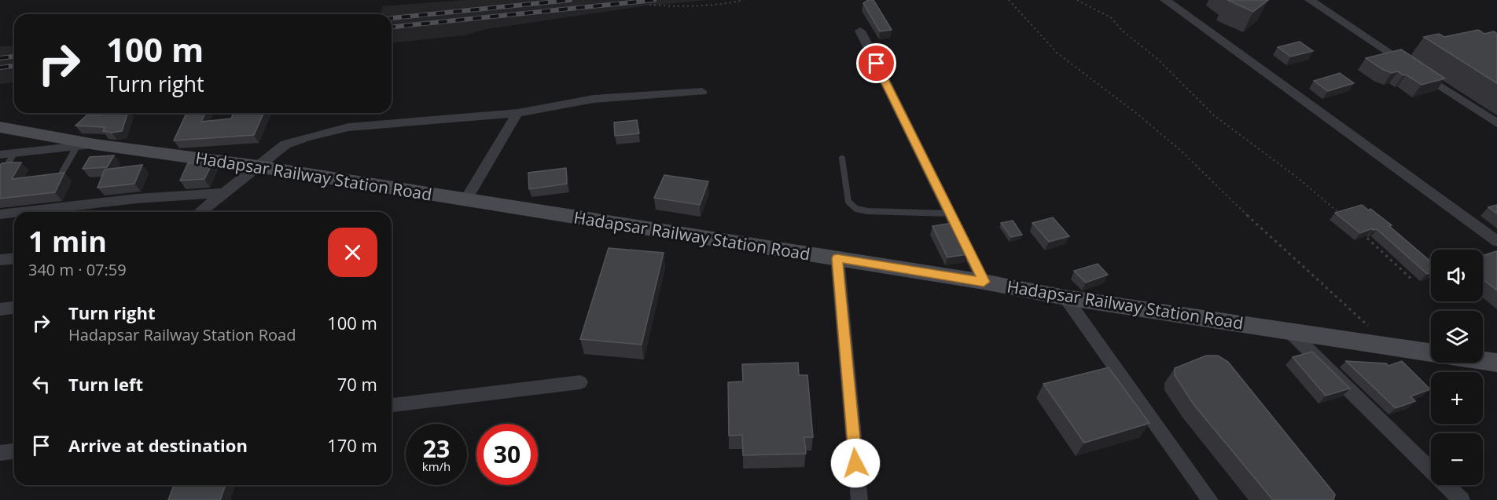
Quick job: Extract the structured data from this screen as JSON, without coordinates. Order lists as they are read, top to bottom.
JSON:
{
  "streets": {
    "street": ["Hadapsar Railway Station Road"]
  },
  "page": {
    "turn": ["100 m", "Turn right"],
    "heading": ["1 min", "340 m · 07:59"],
    "map_buttons": ["+", "−"],
    "list": [
      {
        "name": "Turn right",
        "note": "Hadapsar Railway Station Road",
        "value": "100 m"
      },
      {
        "name": "Turn left",
        "value": "70 m"
      },
      {
        "name": "Arrive at destination",
        "value": "170 m"
      }
    ],
    "speed": "23 km/h",
    "limit": "30"
  }
}
